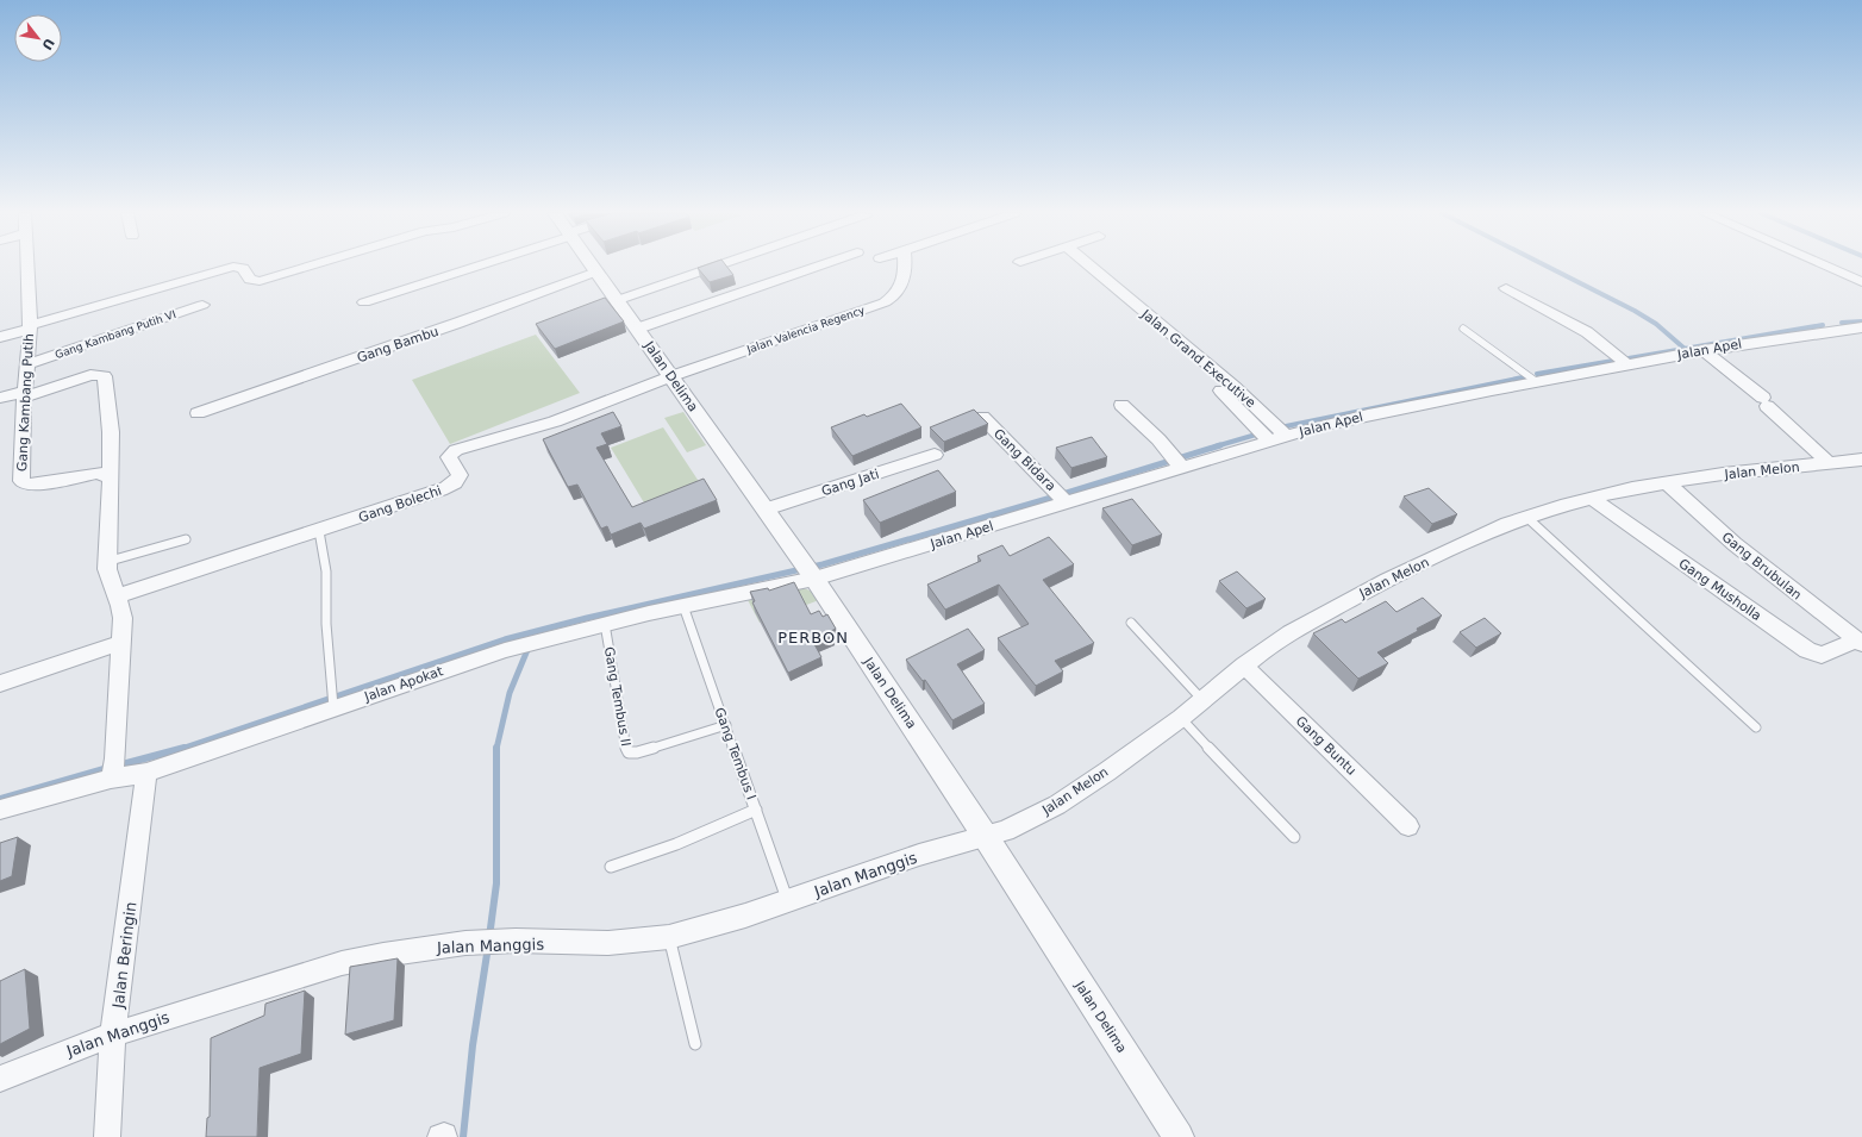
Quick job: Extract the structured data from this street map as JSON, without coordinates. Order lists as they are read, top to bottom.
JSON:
{
  "streets": {
    "street": [
      "Jalan Valencia Regency",
      "Gang Kambang Putih VI",
      "Gang Bambu",
      "Jalan Apel",
      "Jalan Grand Executive",
      "Jalan Delima",
      "Gang Kambang Putih",
      "Gang Bidara",
      "Jalan Melon",
      "Gang Jati",
      "Gang Bolechi",
      "Gang Brubulan",
      "Gang Musholla",
      "Jalan Apokat",
      "Gang Buntu",
      "Jalan Manggis",
      "Jalan Beringin"
    ],
    "lane": ["Gang Tembus II", "Gang Tembus I"]
  },
  "crossings": [
    ["Jalan Valencia Regency", "Jalan Delima"],
    ["Jalan Valencia Regency", "Gang Bolechi"],
    ["Gang Kambang Putih VI", "Gang Kambang Putih"],
    ["Gang Bambu", "Jalan Delima"],
    ["Jalan Apel", "Jalan Grand Executive"],
    ["Jalan Apel", "Jalan Delima"],
    ["Jalan Apel", "Gang Bidara"],
    ["Jalan Apel", "Jalan Apokat"],
    ["Jalan Delima", "Jalan Melon"],
    ["Jalan Delima", "Gang Jati"],
    ["Jalan Delima", "Gang Bolechi"],
    ["Jalan Delima", "Jalan Apokat"],
    ["Jalan Delima", "Jalan Manggis"],
    ["Jalan Melon", "Gang Brubulan"],
    ["Jalan Melon", "Gang Musholla"],
    ["Jalan Melon", "Gang Buntu"],
    ["Jalan Melon", "Jalan Manggis"],
    ["Gang Brubulan", "Gang Musholla"],
    ["Jalan Apokat", "Gang Tembus II"],
    ["Jalan Apokat", "Gang Tembus I"],
    ["Jalan Apokat", "Jalan Beringin"],
    ["Gang Tembus II", "Gang Tembus I"],
    ["Gang Tembus I", "Jalan Manggis"],
    ["Jalan Manggis", "Jalan Beringin"]
  ],
  "districts": ["PERBON"],
  "north": "bottom right"
}
